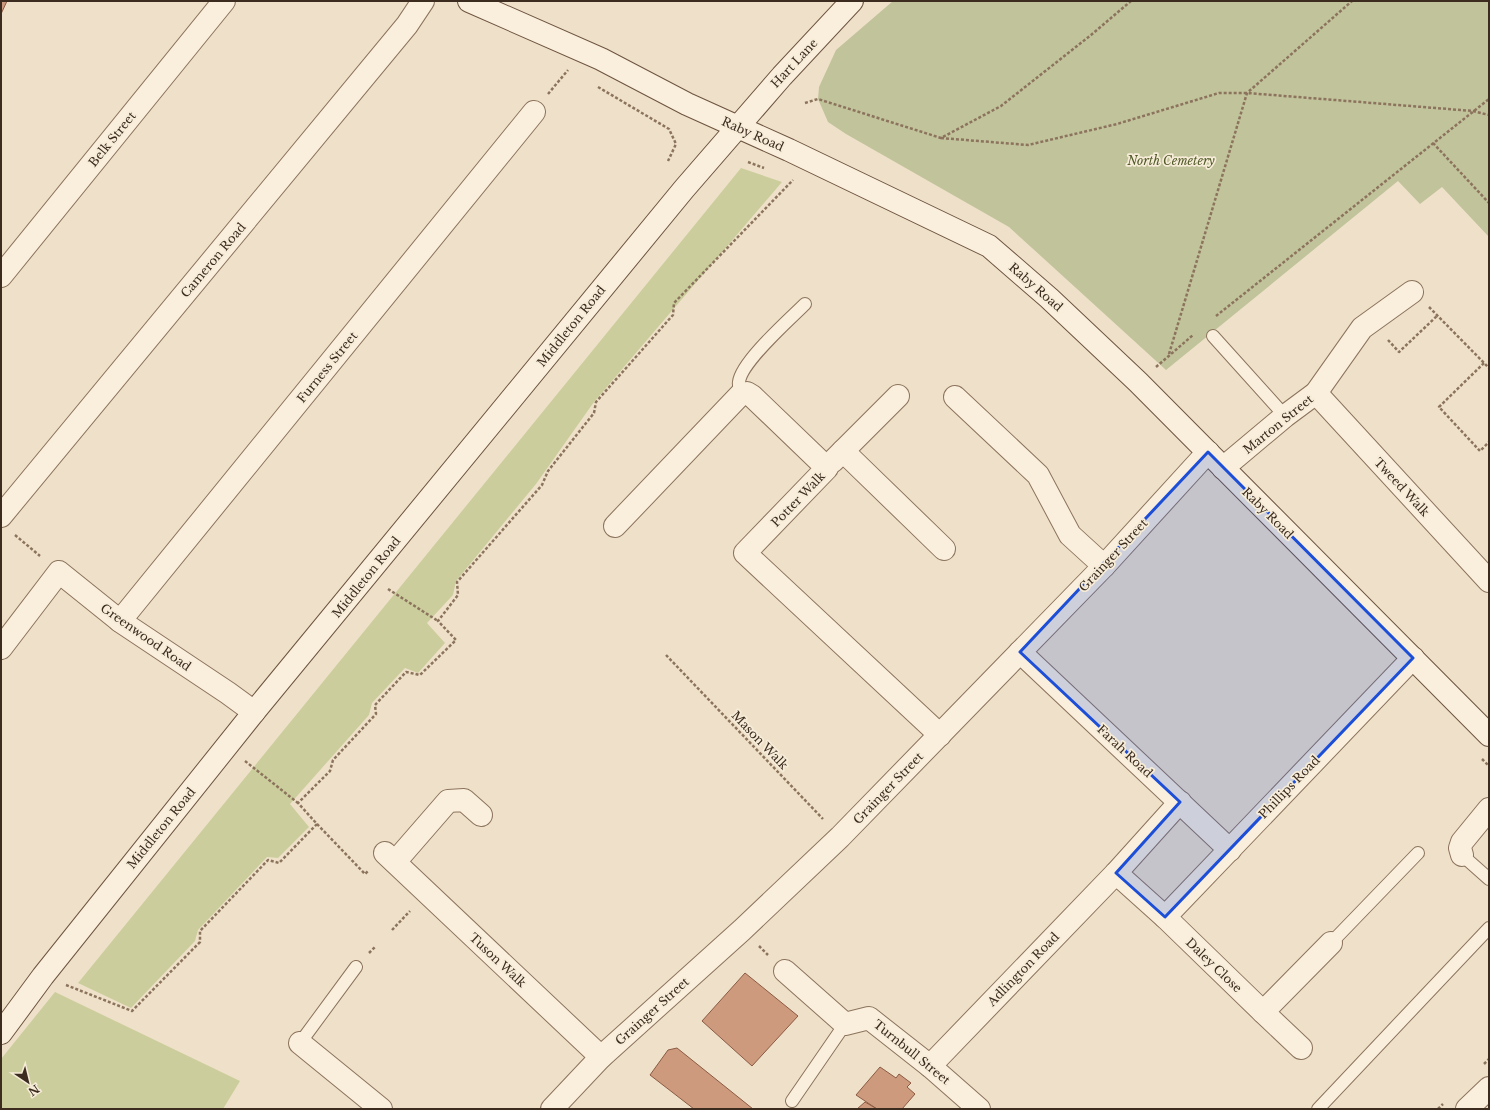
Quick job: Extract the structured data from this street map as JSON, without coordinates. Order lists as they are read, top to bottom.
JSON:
{
  "streets": {
    "street": [
      "Hart Lane",
      "Raby Road",
      "Belk Street",
      "Cameron Road",
      "Middleton Road",
      "Furness Street",
      "Marton Street",
      "Tweed Walk",
      "Potter Walk",
      "Grainger Street",
      "Greenwood Road",
      "Farah Road",
      "Phillips Road",
      "Tuson Walk",
      "Daley Close",
      "Adlington Road",
      "Turnbull Street"
    ],
    "path": ["Mason Walk"]
  },
  "crossings": [
    ["Hart Lane", "Raby Road"],
    ["Hart Lane", "Middleton Road"],
    ["Raby Road", "Middleton Road"],
    ["Raby Road", "Marton Street"],
    ["Raby Road", "Grainger Street"],
    ["Raby Road", "Phillips Road"],
    ["Middleton Road", "Greenwood Road"],
    ["Furness Street", "Greenwood Road"],
    ["Marton Street", "Tweed Walk"],
    ["Potter Walk", "Grainger Street"],
    ["Grainger Street", "Mason Walk"],
    ["Grainger Street", "Farah Road"],
    ["Grainger Street", "Tuson Walk"],
    ["Farah Road", "Phillips Road"],
    ["Farah Road", "Adlington Road"],
    ["Phillips Road", "Daley Close"],
    ["Adlington Road", "Turnbull Street"]
  ],
  "parks": ["North Cemetery"],
  "north": "bottom right"
}
